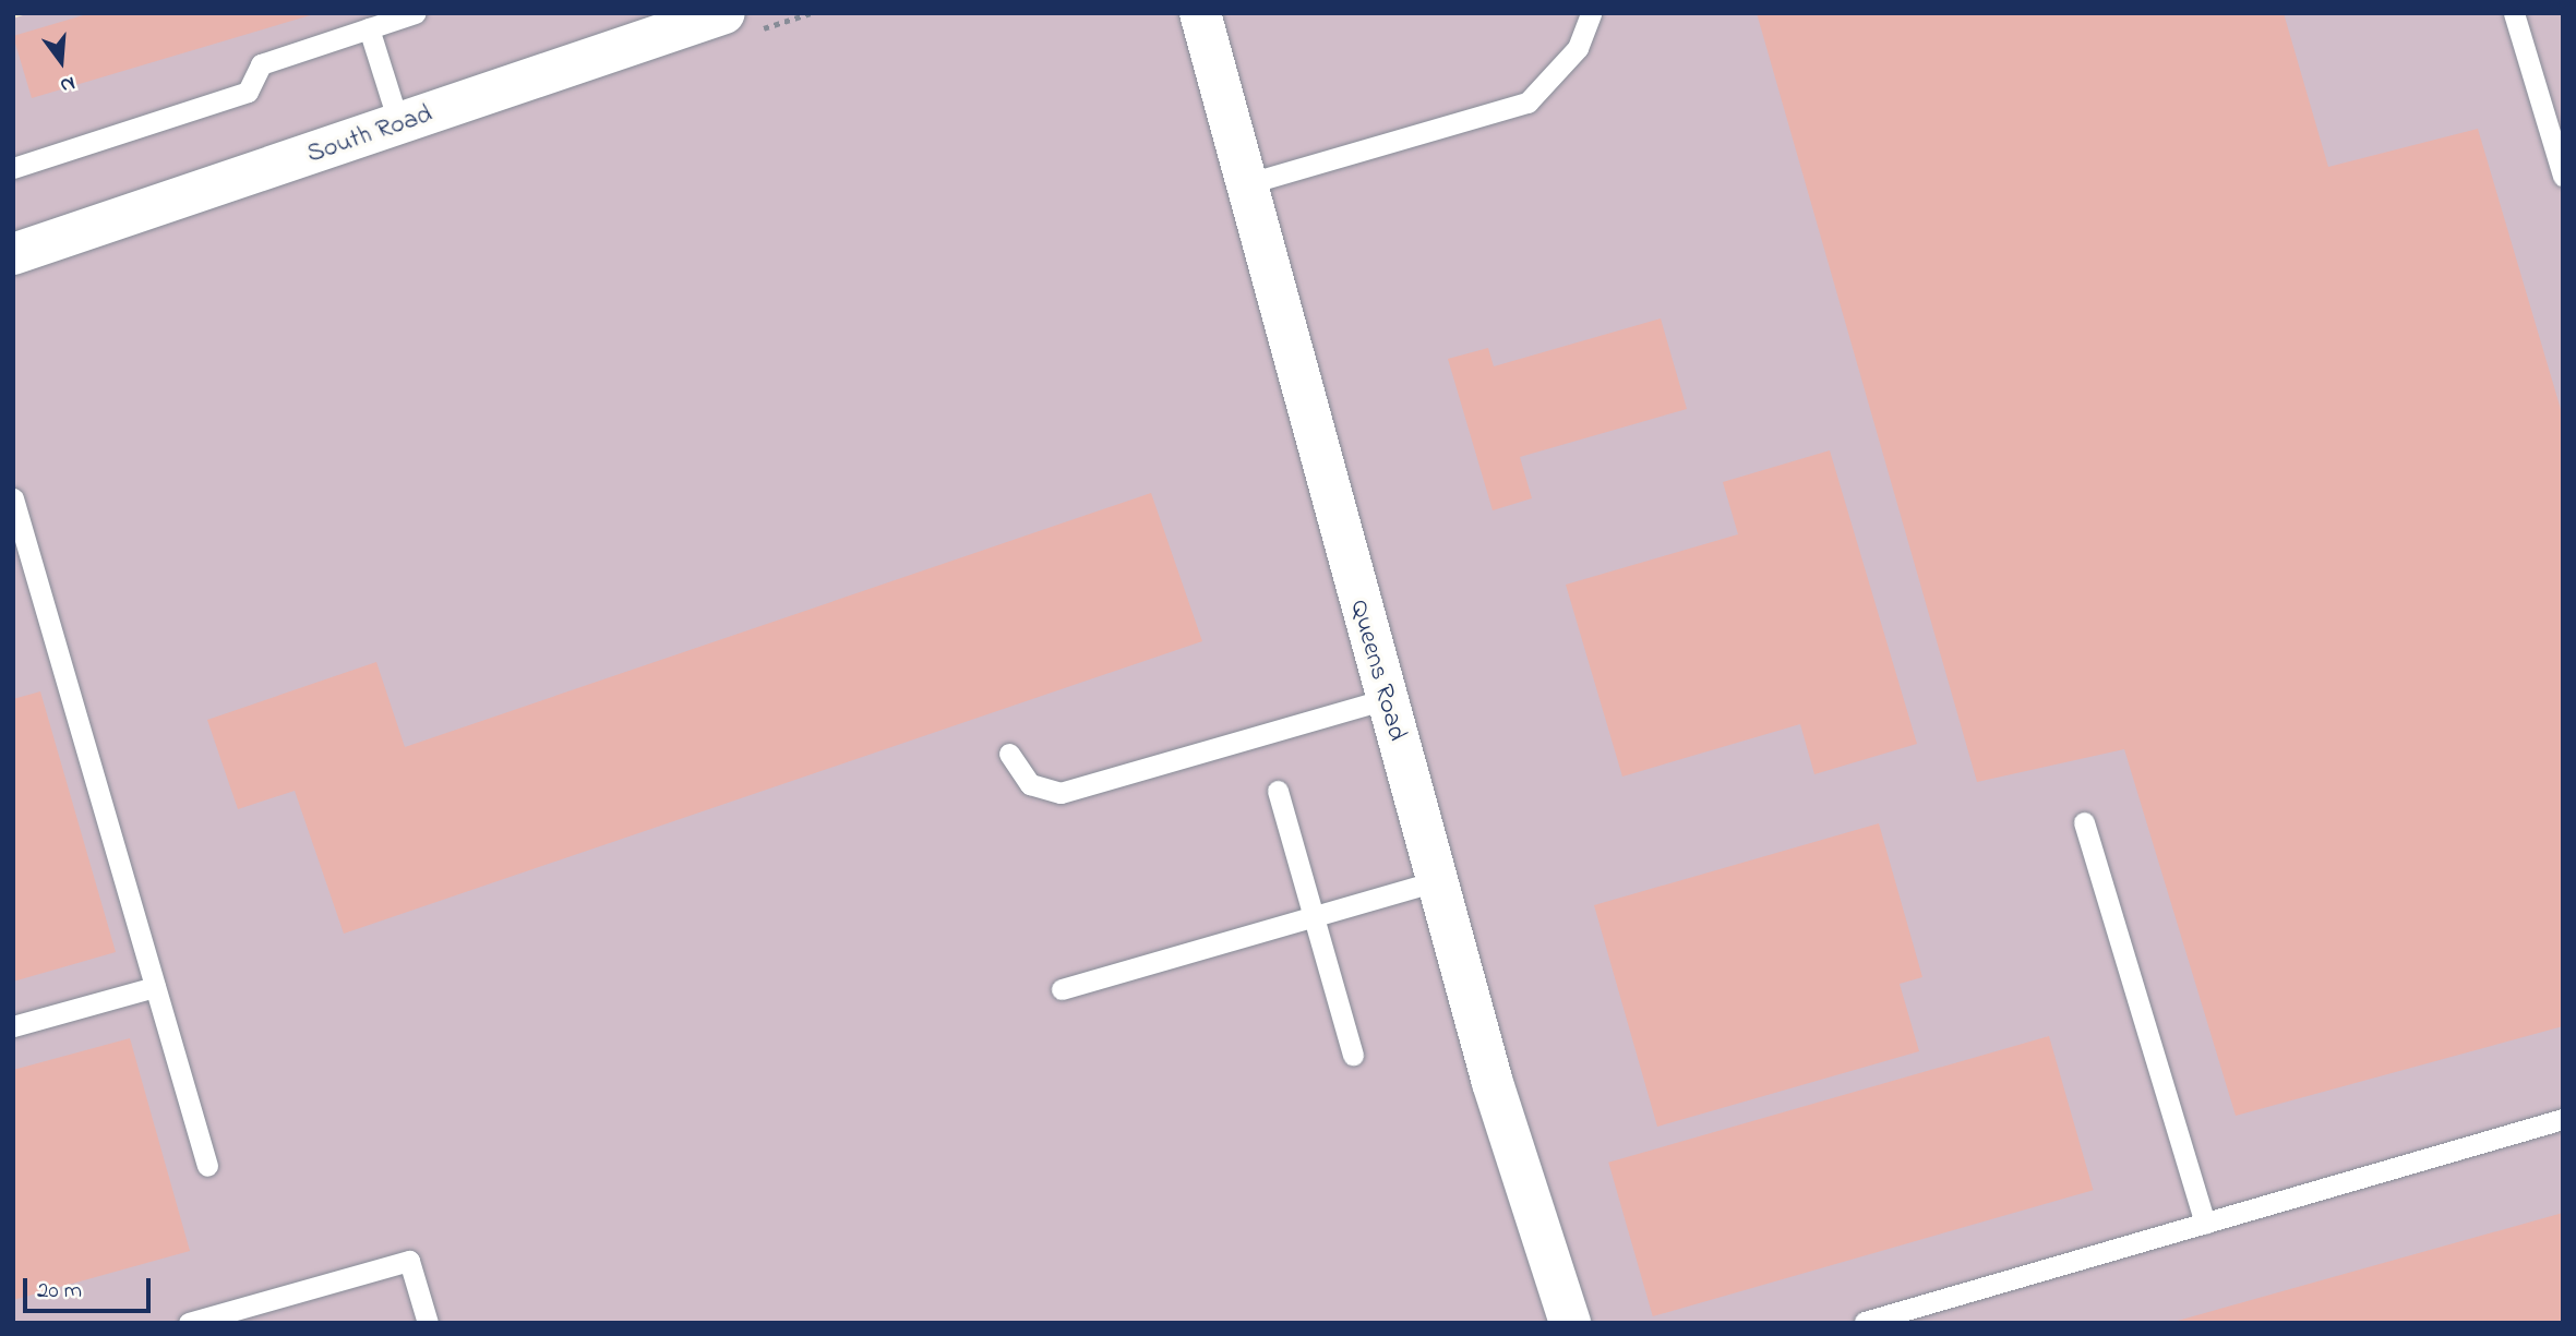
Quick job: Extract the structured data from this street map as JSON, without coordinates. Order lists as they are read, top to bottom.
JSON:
{
  "streets": {
    "street": ["South Road", "Queens Road"]
  },
  "scale_bar": "20 m",
  "north": "bottom"
}
